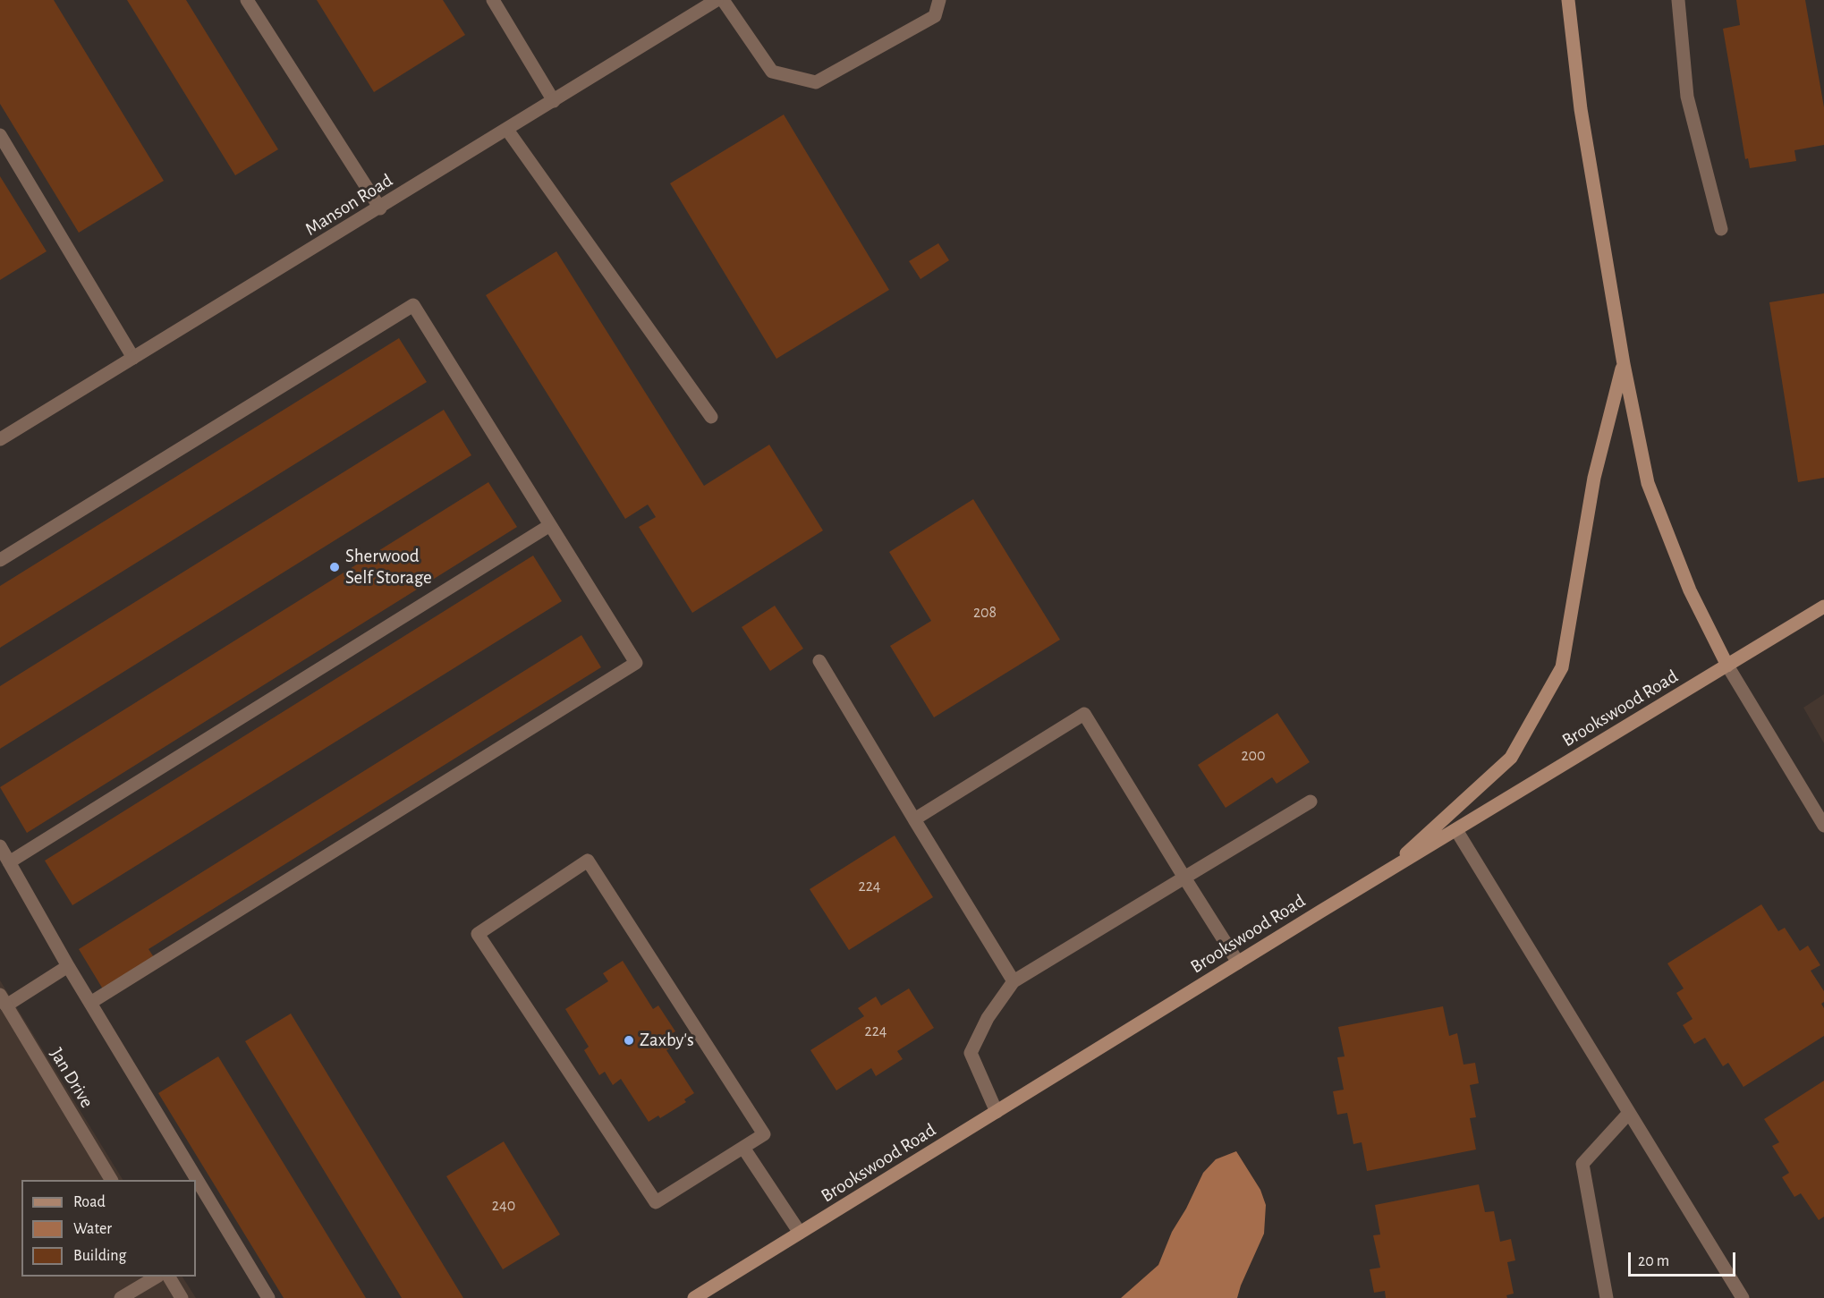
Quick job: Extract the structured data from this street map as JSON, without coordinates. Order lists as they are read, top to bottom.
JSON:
{
  "streets": {
    "main road": ["Brookswood Road"],
    "street": ["Manson Road", "Jan Drive"]
  },
  "places": ["Sherwood Self Storage", "Zaxby's"],
  "house_numbers": [
    "208",
    "200",
    "224",
    "224",
    "240"
  ],
  "legend": ["Road", "Water", "Building"],
  "scale_bar": "20 m"
}
